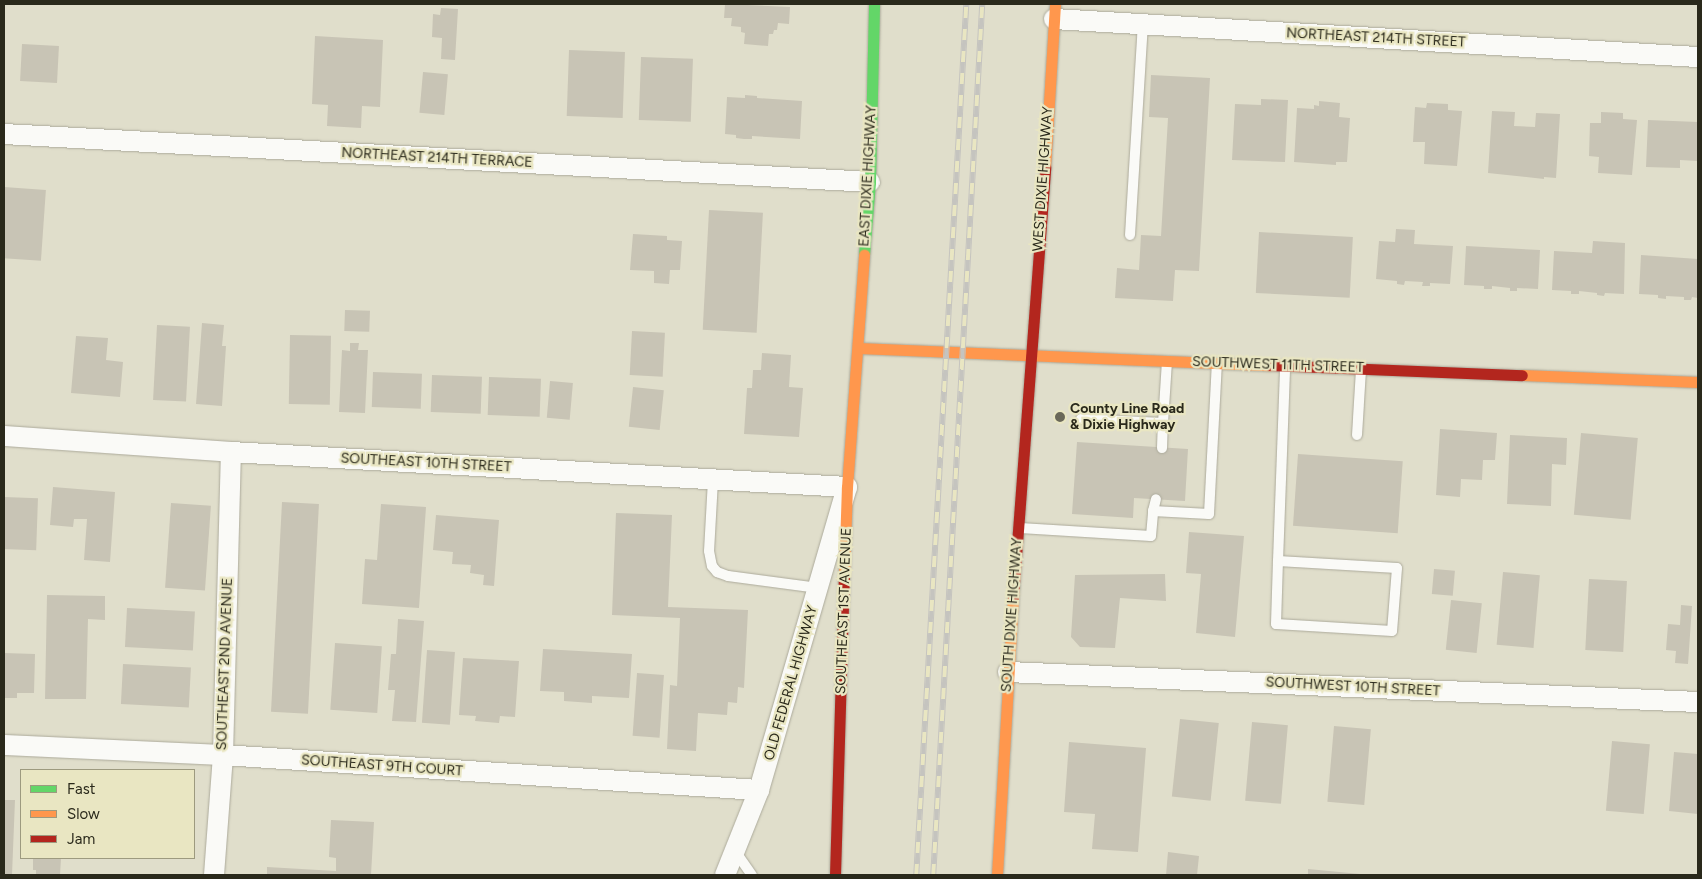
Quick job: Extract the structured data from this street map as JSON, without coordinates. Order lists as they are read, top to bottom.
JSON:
{
  "streets": {
    "main road": [
      "EAST DIXIE HIGHWAY",
      "WEST DIXIE HIGHWAY",
      "SOUTHWEST 11TH STREET",
      "SOUTHEAST 1ST AVENUE",
      "SOUTH DIXIE HIGHWAY"
    ],
    "street": [
      "NORTHEAST 214TH STREET",
      "NORTHEAST 214TH TERRACE",
      "SOUTHEAST 10TH STREET",
      "SOUTHEAST 2ND AVENUE",
      "OLD FEDERAL HIGHWAY",
      "SOUTHWEST 10TH STREET",
      "SOUTHEAST 9TH COURT"
    ]
  },
  "crossings": [
    ["NORTHEAST 214TH STREET", "WEST DIXIE HIGHWAY"],
    ["NORTHEAST 214TH TERRACE", "EAST DIXIE HIGHWAY"],
    ["EAST DIXIE HIGHWAY", "SOUTHWEST 11TH STREET"],
    ["EAST DIXIE HIGHWAY", "SOUTHEAST 1ST AVENUE"],
    ["WEST DIXIE HIGHWAY", "SOUTHWEST 11TH STREET"],
    ["WEST DIXIE HIGHWAY", "SOUTH DIXIE HIGHWAY"],
    ["SOUTHWEST 11TH STREET", "SOUTHEAST 1ST AVENUE"],
    ["SOUTHWEST 11TH STREET", "SOUTH DIXIE HIGHWAY"],
    ["SOUTHEAST 10TH STREET", "SOUTHEAST 1ST AVENUE"],
    ["SOUTHEAST 10TH STREET", "SOUTHEAST 2ND AVENUE"],
    ["SOUTHEAST 10TH STREET", "OLD FEDERAL HIGHWAY"],
    ["SOUTHEAST 1ST AVENUE", "OLD FEDERAL HIGHWAY"],
    ["SOUTH DIXIE HIGHWAY", "SOUTHWEST 10TH STREET"],
    ["SOUTHEAST 2ND AVENUE", "SOUTHEAST 9TH COURT"],
    ["OLD FEDERAL HIGHWAY", "SOUTHEAST 9TH COURT"]
  ],
  "places": ["County Line Road & Dixie Highway"],
  "legend": ["Fast", "Slow", "Jam"]
}
